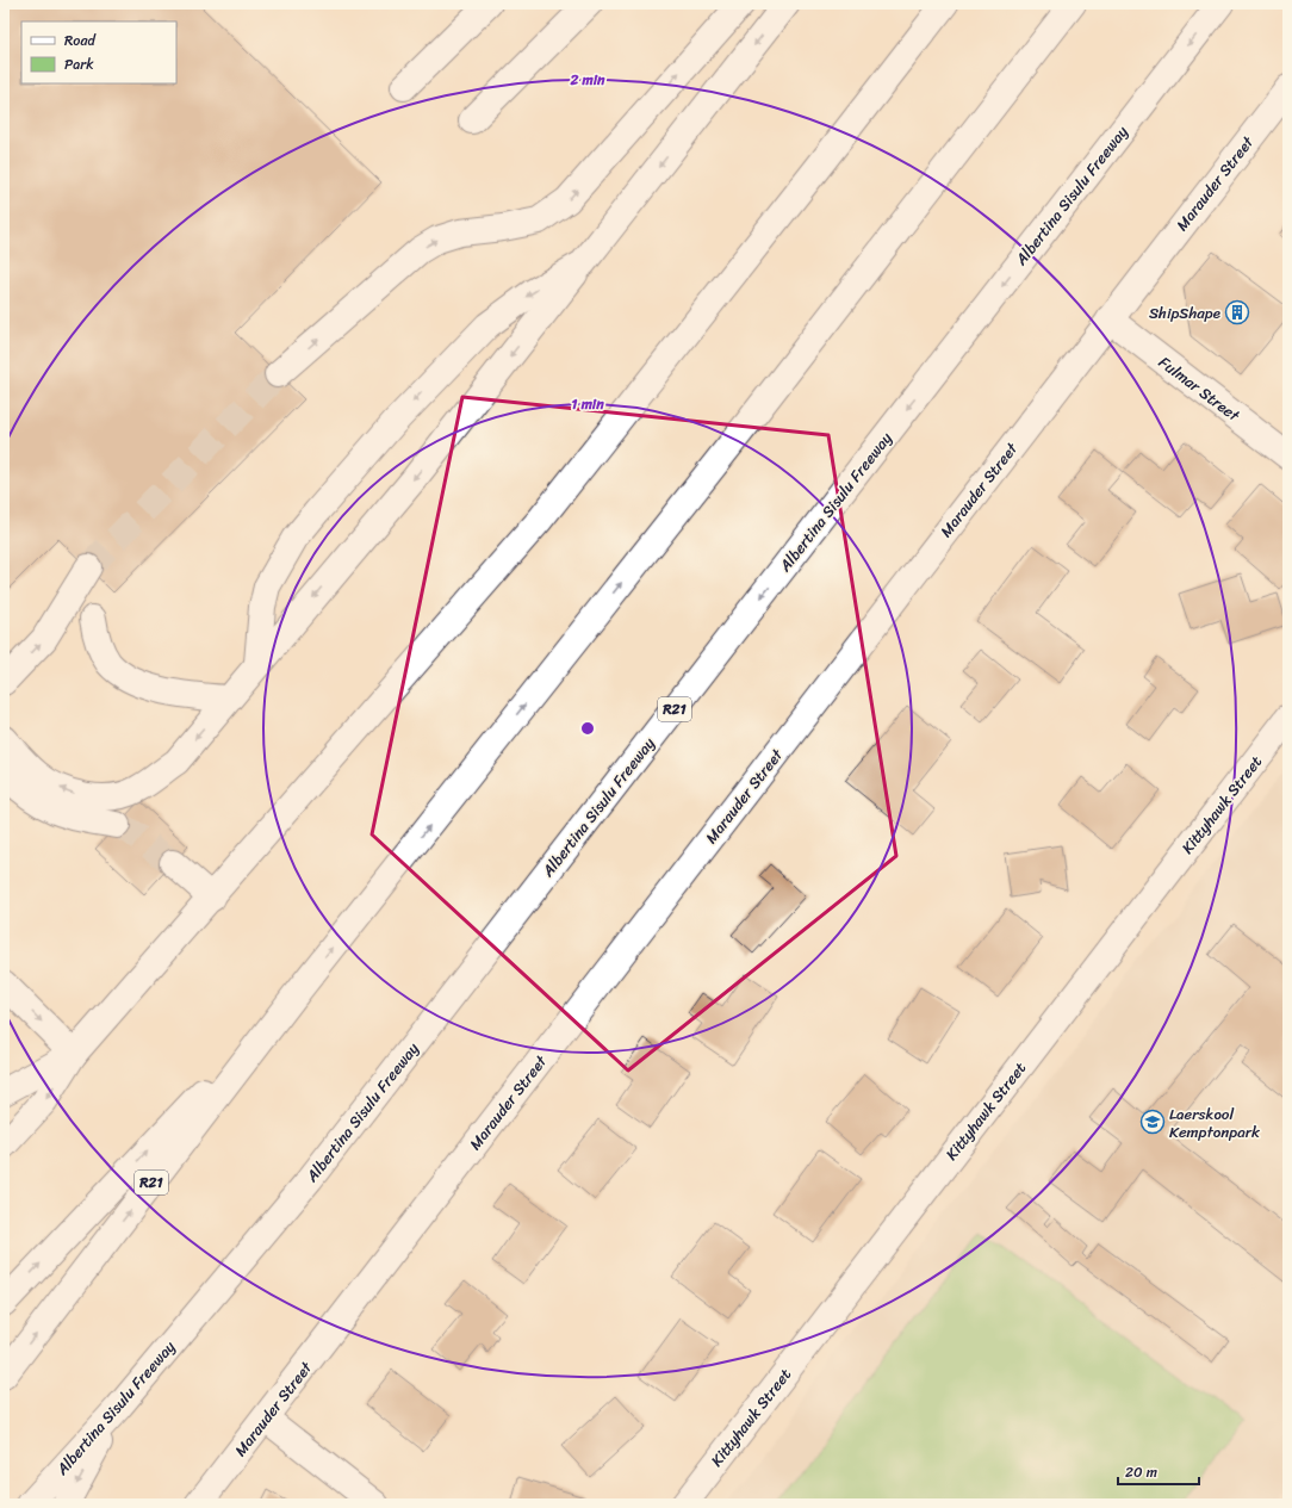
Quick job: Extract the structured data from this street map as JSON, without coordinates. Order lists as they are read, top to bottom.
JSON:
{
  "streets": {
    "main road": [
      "Marauder Street",
      "Albertina Sisulu Freeway",
      "Fulmar Street",
      "R21",
      "Kittyhawk Street"
    ]
  },
  "crossings": [
    ["Marauder Street", "Fulmar Street"]
  ],
  "places": {
    "building": ["ShipShape"],
    "school or university": ["Laerskool Kemptonpark"]
  },
  "legend": ["Road", "Park"],
  "scale_bar": "20 m",
  "rings": ["2 min", "1 min"]
}
